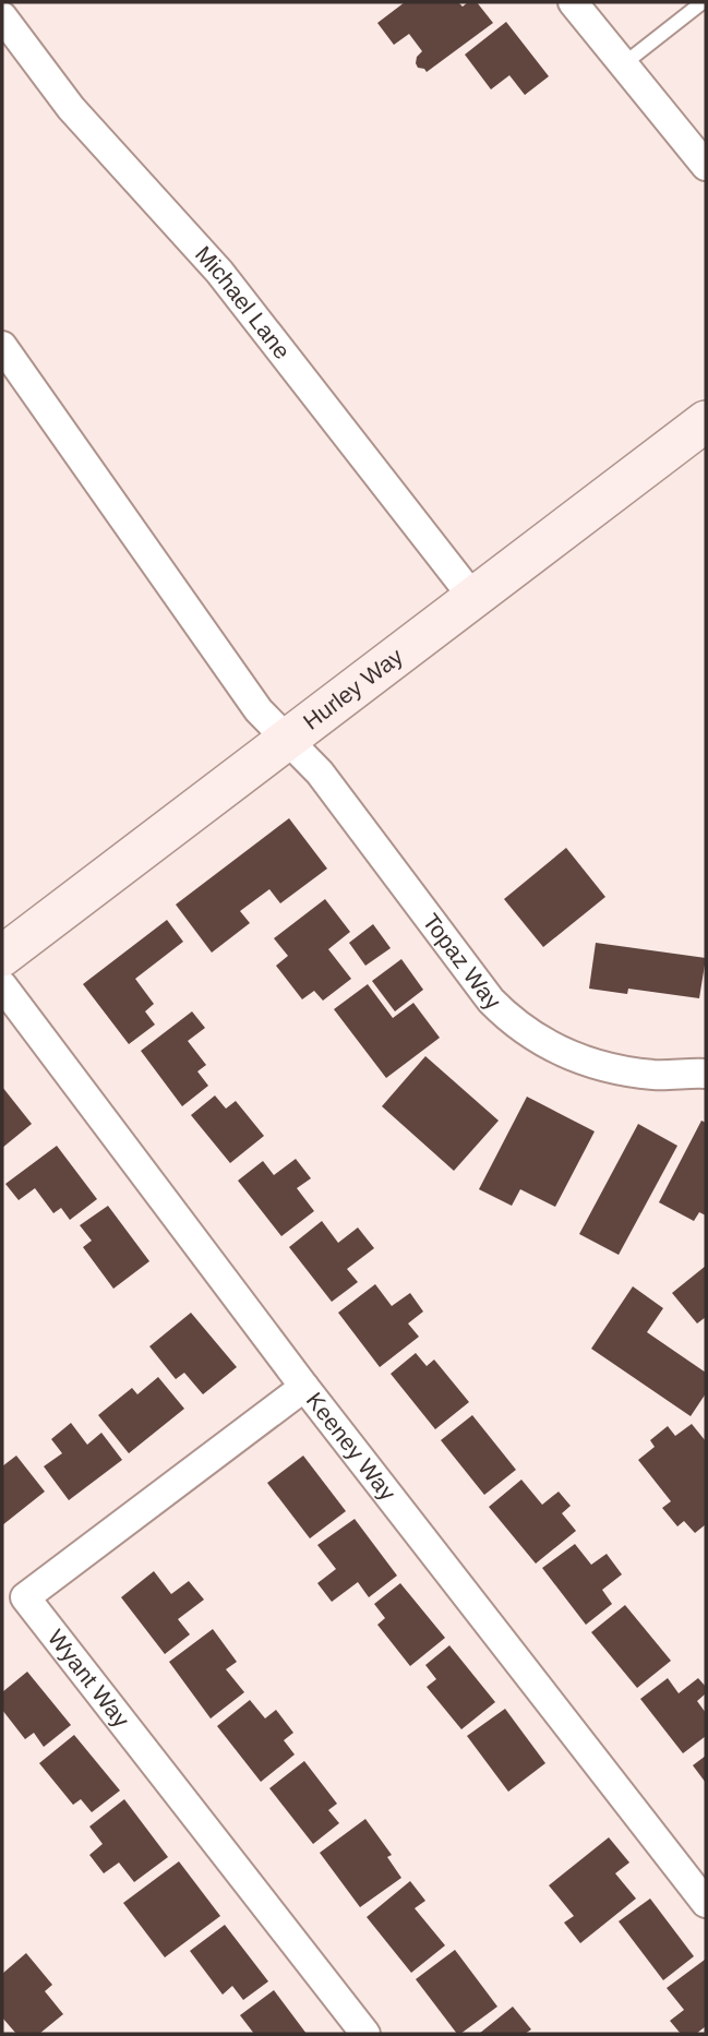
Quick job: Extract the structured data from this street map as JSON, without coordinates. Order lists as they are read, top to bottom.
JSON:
{
  "streets": {
    "street": [
      "Michael Lane",
      "Hurley Way",
      "Topaz Way",
      "Keeney Way",
      "Wyant Way"
    ]
  },
  "crossings": [
    ["Michael Lane", "Hurley Way"],
    ["Hurley Way", "Topaz Way"],
    ["Keeney Way", "Wyant Way"]
  ]
}
